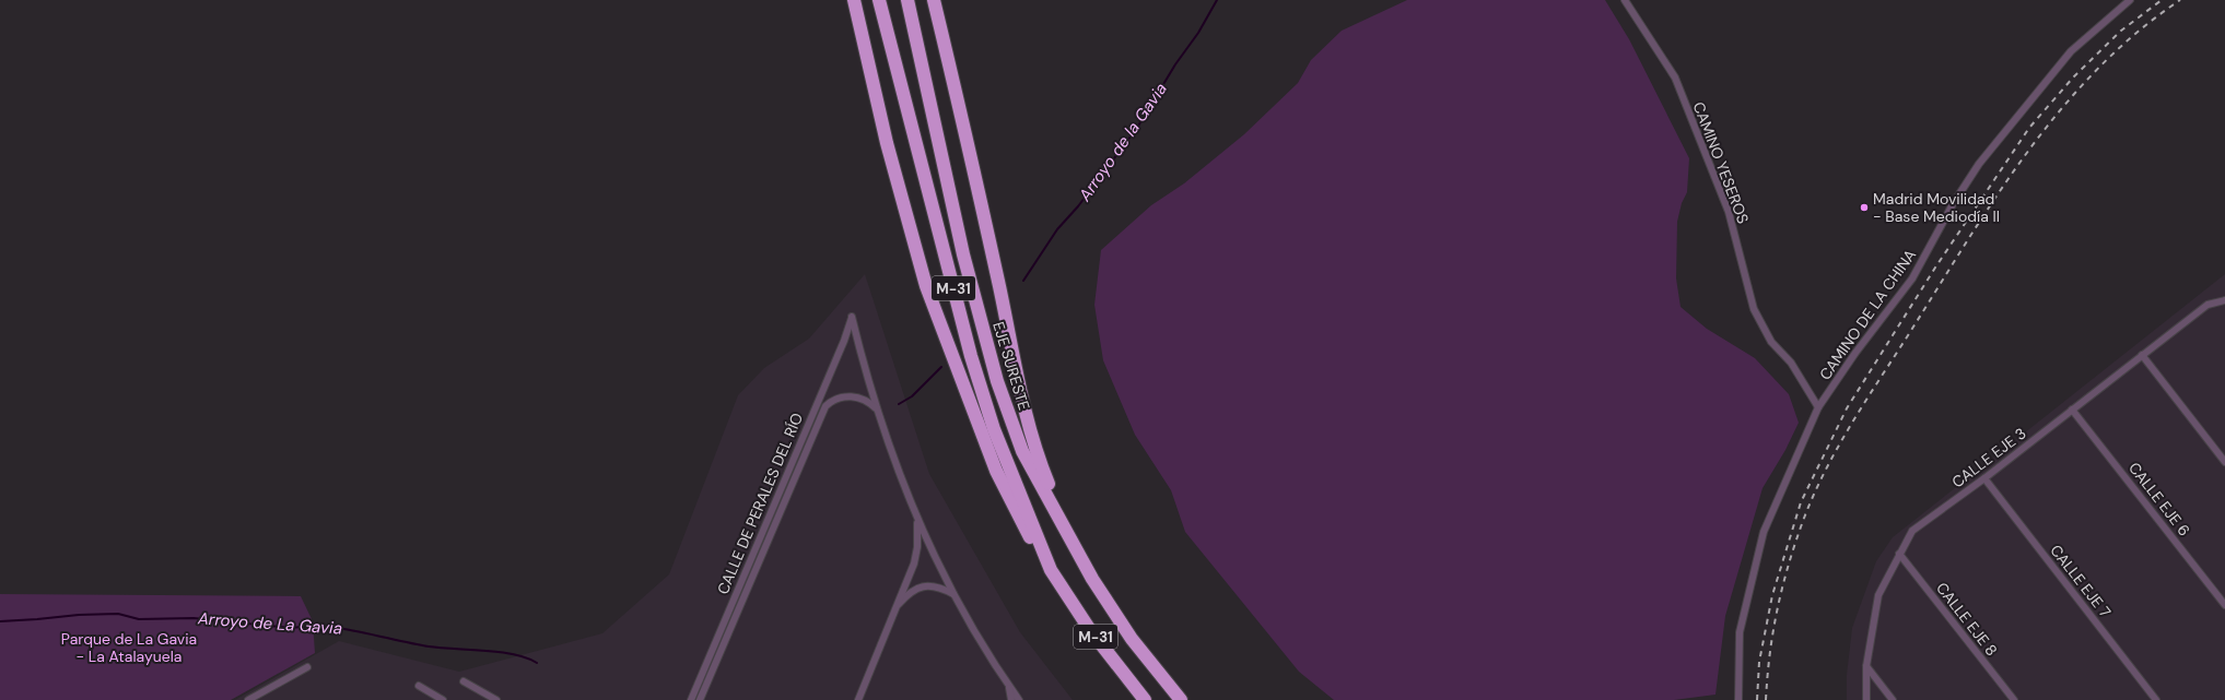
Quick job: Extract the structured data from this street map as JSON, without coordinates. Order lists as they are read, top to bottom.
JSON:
{
  "streets": {
    "highway": ["M-31", "EJE SURESTE"],
    "street": [
      "CAMINO YESEROS",
      "CAMINO DE LA CHINA",
      "CALLE EJE 3",
      "CALLE EJE 6",
      "CALLE DE PERALES DEL RÍO",
      "CALLE EJE 7",
      "CALLE EJE 8"
    ]
  },
  "crossings": [
    ["CAMINO YESEROS", "CAMINO DE LA CHINA"],
    ["CALLE EJE 3", "CALLE EJE 6"],
    ["CALLE EJE 3", "CALLE EJE 7"],
    ["CALLE EJE 3", "CALLE EJE 8"]
  ],
  "water": ["Arroyo de la Gavia", "Arroyo de La Gavia"],
  "parks": ["Parque de La Gavia - La Atalayuela"],
  "places": ["Madrid Movilidad - Base Mediodía II"]
}
